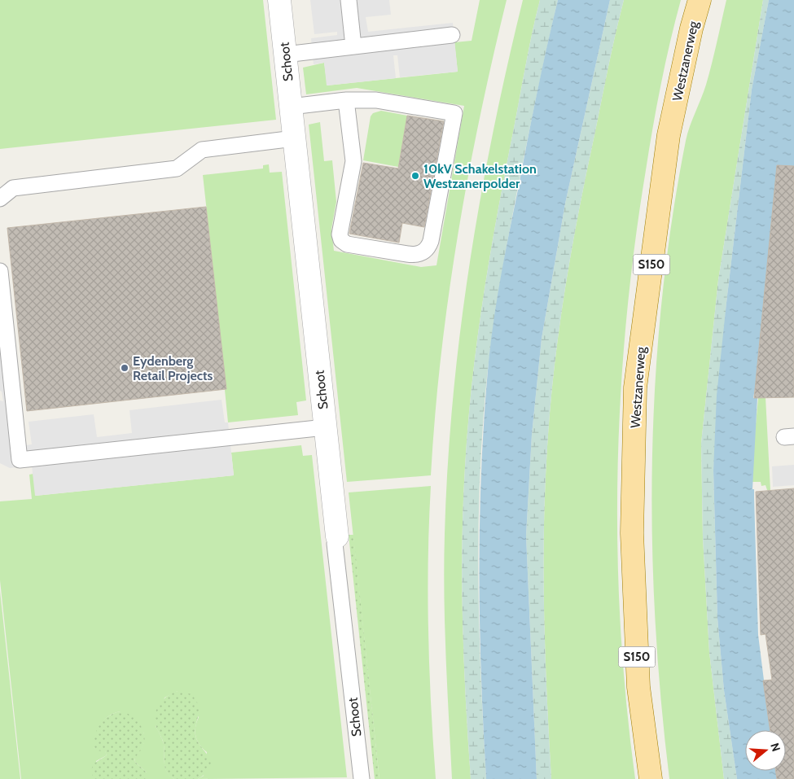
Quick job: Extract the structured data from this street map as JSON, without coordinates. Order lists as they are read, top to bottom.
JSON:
{
  "streets": {
    "main road": ["Westzanerweg", "S150"],
    "street": ["Schoot"]
  },
  "places": ["10kV Schakelstation Westzanerpolder", "Eydenberg Retail Projects"],
  "north": "right"
}
